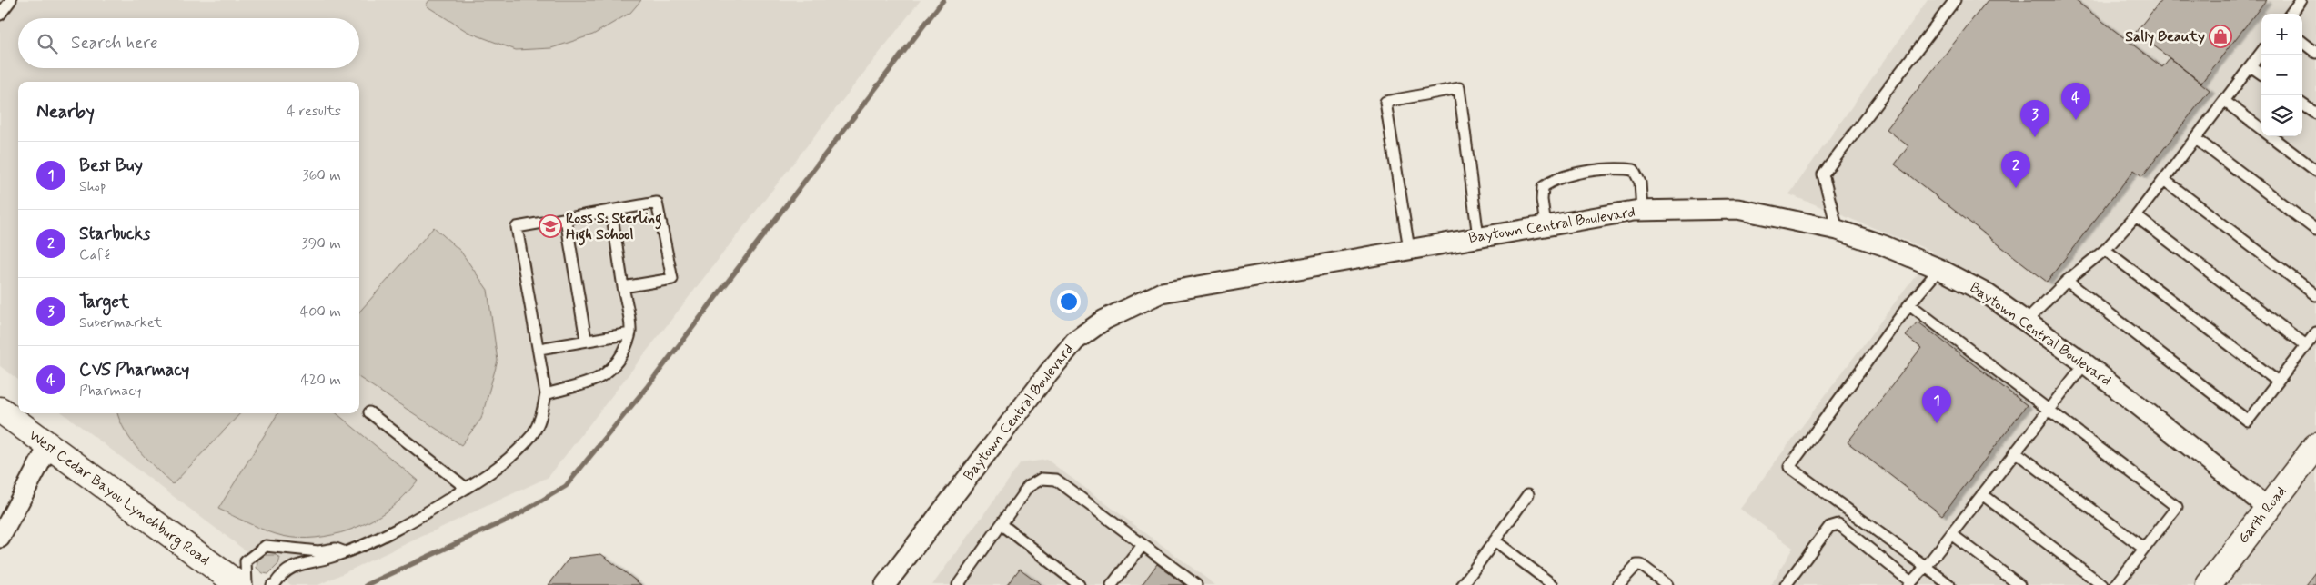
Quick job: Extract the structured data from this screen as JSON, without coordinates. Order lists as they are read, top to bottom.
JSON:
{
  "streets": {
    "main road": ["West Cedar Bayou Lynchburg Road", "Garth Road"],
    "street": ["Baytown Central Boulevard"]
  },
  "crossings": [
    ["Baytown Central Boulevard", "Garth Road"]
  ],
  "places": {
    "shop": ["Sally Beauty"],
    "school or university": ["Ross S. Sterling High School"]
  },
  "page": {
    "map_buttons": ["+", "−"],
    "search": "Search here",
    "heading": ["Nearby", "4 results"],
    "pins": [
      "4",
      "3",
      "2",
      "1"
    ],
    "list": [
      {
        "mark": "1",
        "name": "Best Buy",
        "note": "Shop",
        "value": "360 m"
      },
      {
        "mark": "2",
        "name": "Starbucks",
        "note": "Café",
        "value": "390 m"
      },
      {
        "mark": "3",
        "name": "Target",
        "note": "Supermarket",
        "value": "400 m"
      },
      {
        "mark": "4",
        "name": "CVS Pharmacy",
        "note": "Pharmacy",
        "value": "420 m"
      }
    ]
  }
}
